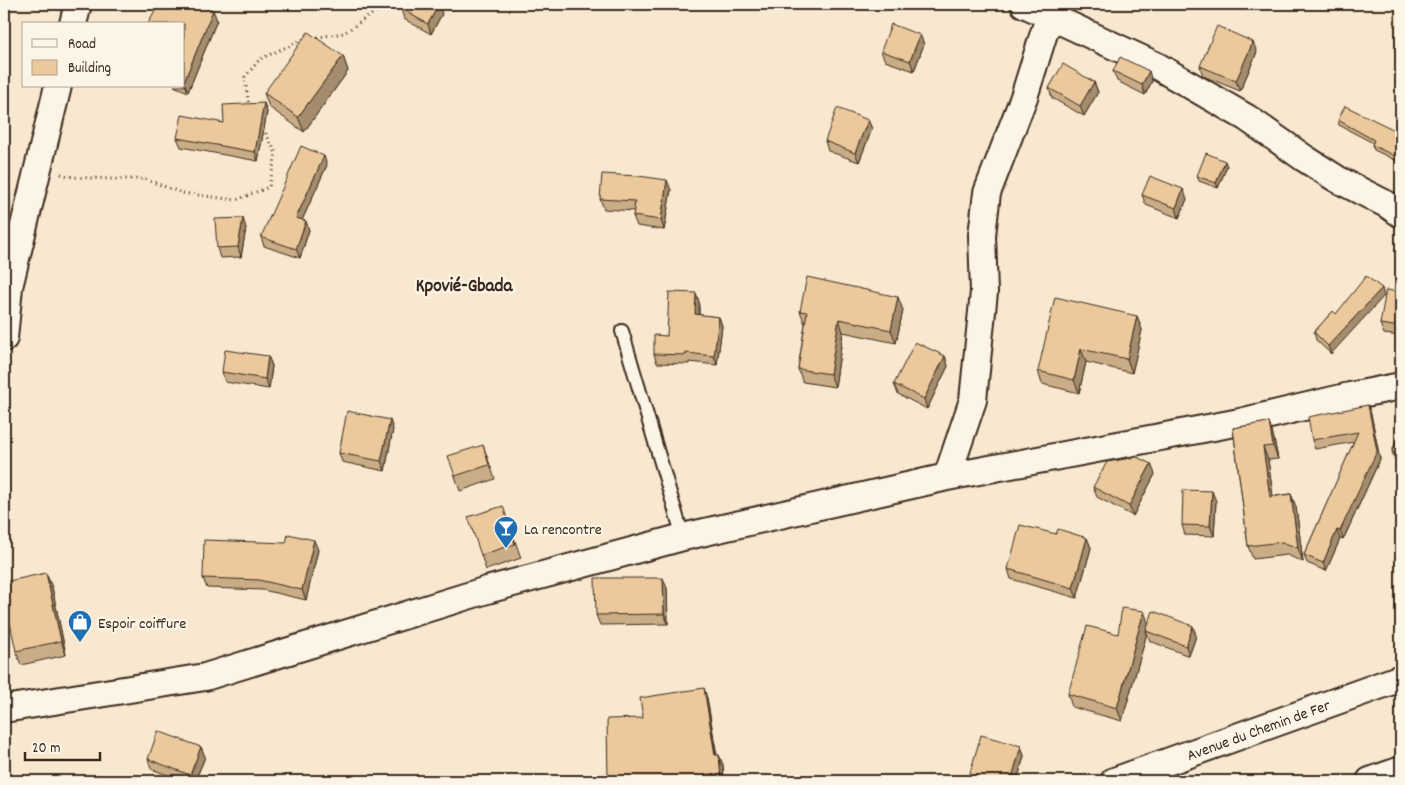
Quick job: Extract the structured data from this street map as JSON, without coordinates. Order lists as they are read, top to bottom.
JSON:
{
  "streets": {
    "street": ["Avenue du Chemin de Fer"]
  },
  "districts": ["Kpovié-Gbada"],
  "places": {
    "bar": ["La rencontre"],
    "shop": ["Espoir coiffure"]
  },
  "legend": ["Road", "Building"],
  "scale_bar": "20 m"
}
